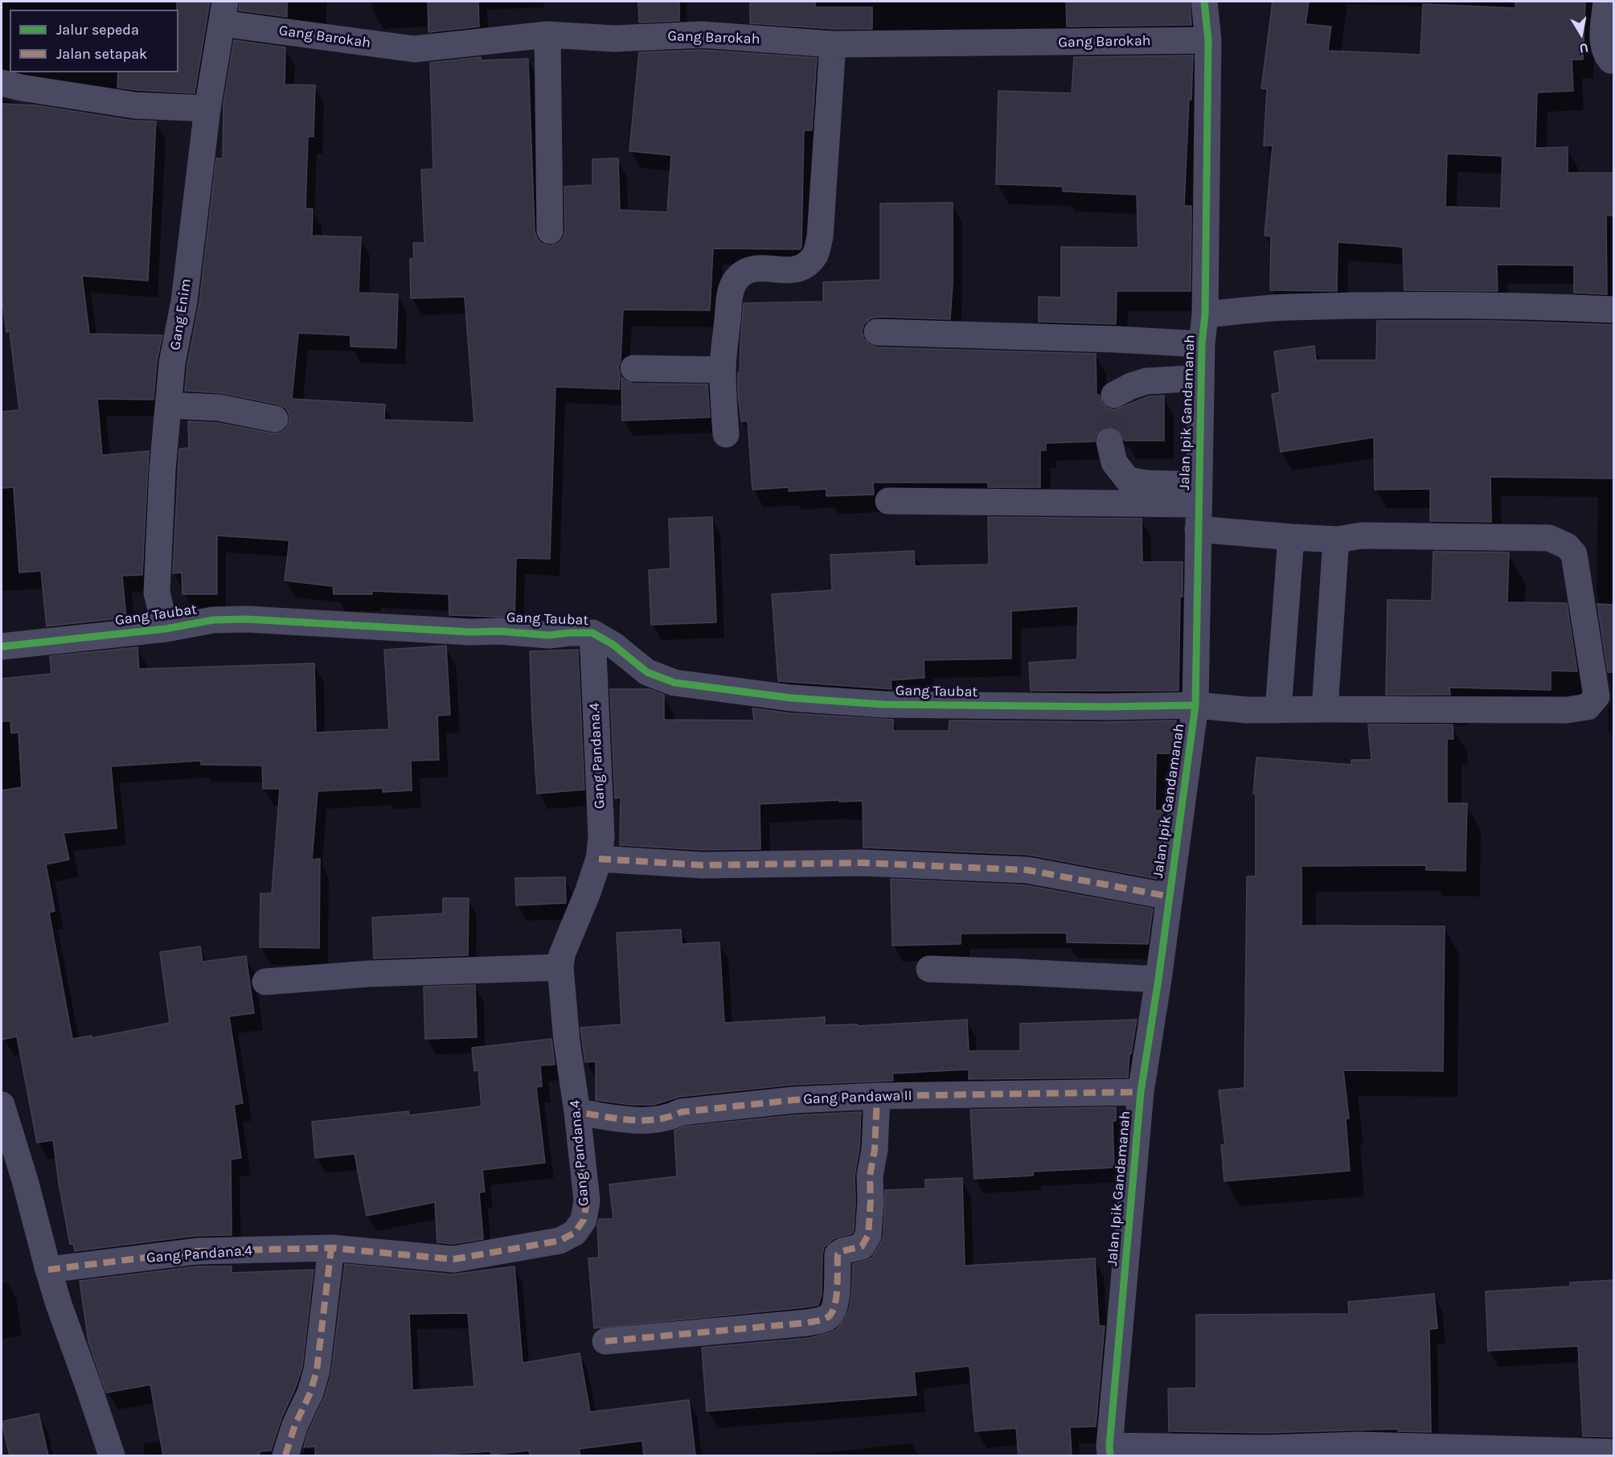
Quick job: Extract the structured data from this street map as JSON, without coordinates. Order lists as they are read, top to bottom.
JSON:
{
  "streets": {
    "street": [
      "Gang Barokah",
      "Gang Enim",
      "Jalan Ipik Gandamanah",
      "Gang Taubat",
      "Gang Pandana.4",
      "Gang Pandawa II"
    ]
  },
  "crossings": [
    ["Gang Barokah", "Gang Enim"],
    ["Gang Barokah", "Jalan Ipik Gandamanah"],
    ["Gang Enim", "Gang Taubat"],
    ["Jalan Ipik Gandamanah", "Gang Taubat"],
    ["Jalan Ipik Gandamanah", "Gang Pandawa II"],
    ["Gang Taubat", "Gang Pandana.4"],
    ["Gang Pandana.4", "Gang Pandawa II"]
  ],
  "legend": ["Jalur sepeda", "Jalan setapak"],
  "north": "bottom"
}
